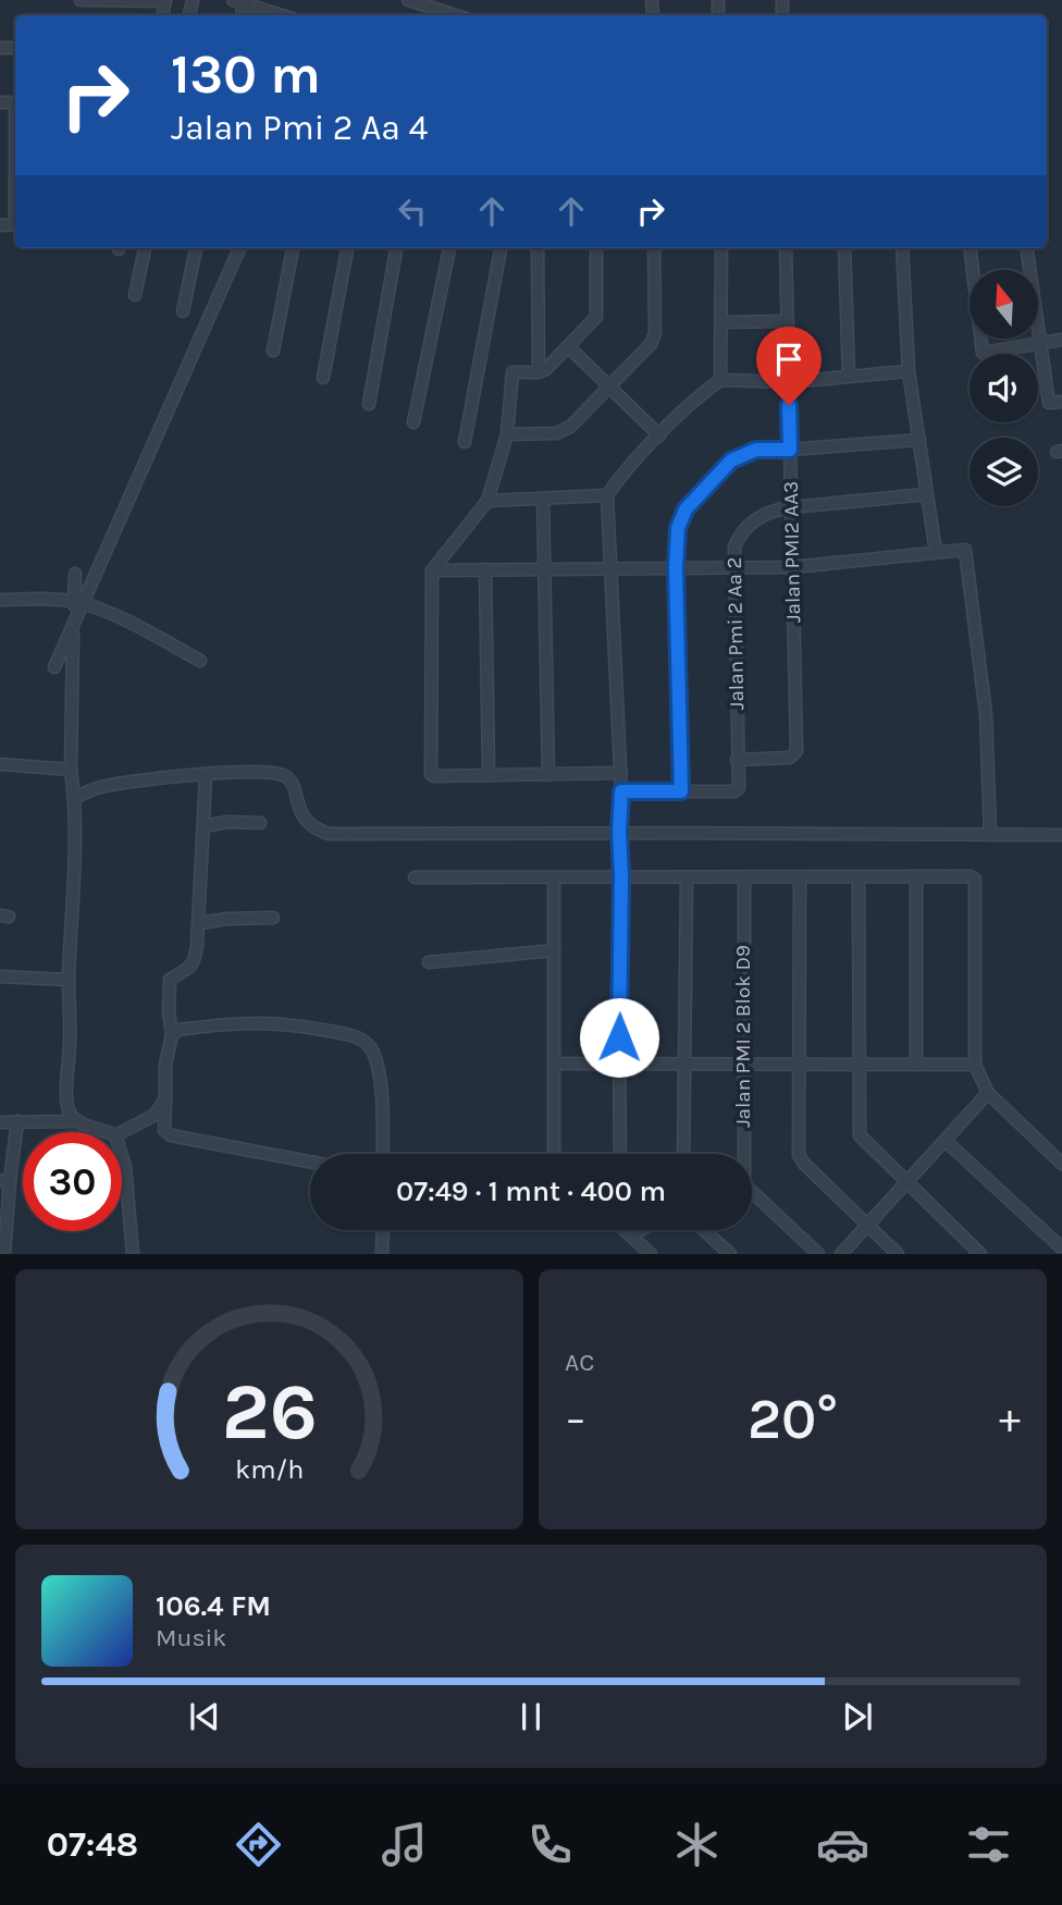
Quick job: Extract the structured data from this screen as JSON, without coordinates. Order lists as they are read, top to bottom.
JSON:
{
  "streets": {
    "street": ["Jalan PMI2 AA3", "Jalan Pmi 2 Aa 2", "Jalan PMI 2 Blok D9"]
  },
  "crossings": [
    ["Jalan PMI2 AA3", "Jalan Pmi 2 Aa 2"]
  ],
  "north": "top",
  "page": {
    "turn": ["130 m", "Jalan Pmi 2 Aa 4"],
    "limit": "30",
    "trip": "07:49 · 1 mnt · 400 m",
    "tile": "AC",
    "heat": ["−", "20°", "+"],
    "song": ["106.4 FM", "Musik"],
    "tabs": "07:48",
    "gauge": ["26", "km/h"]
  }
}
